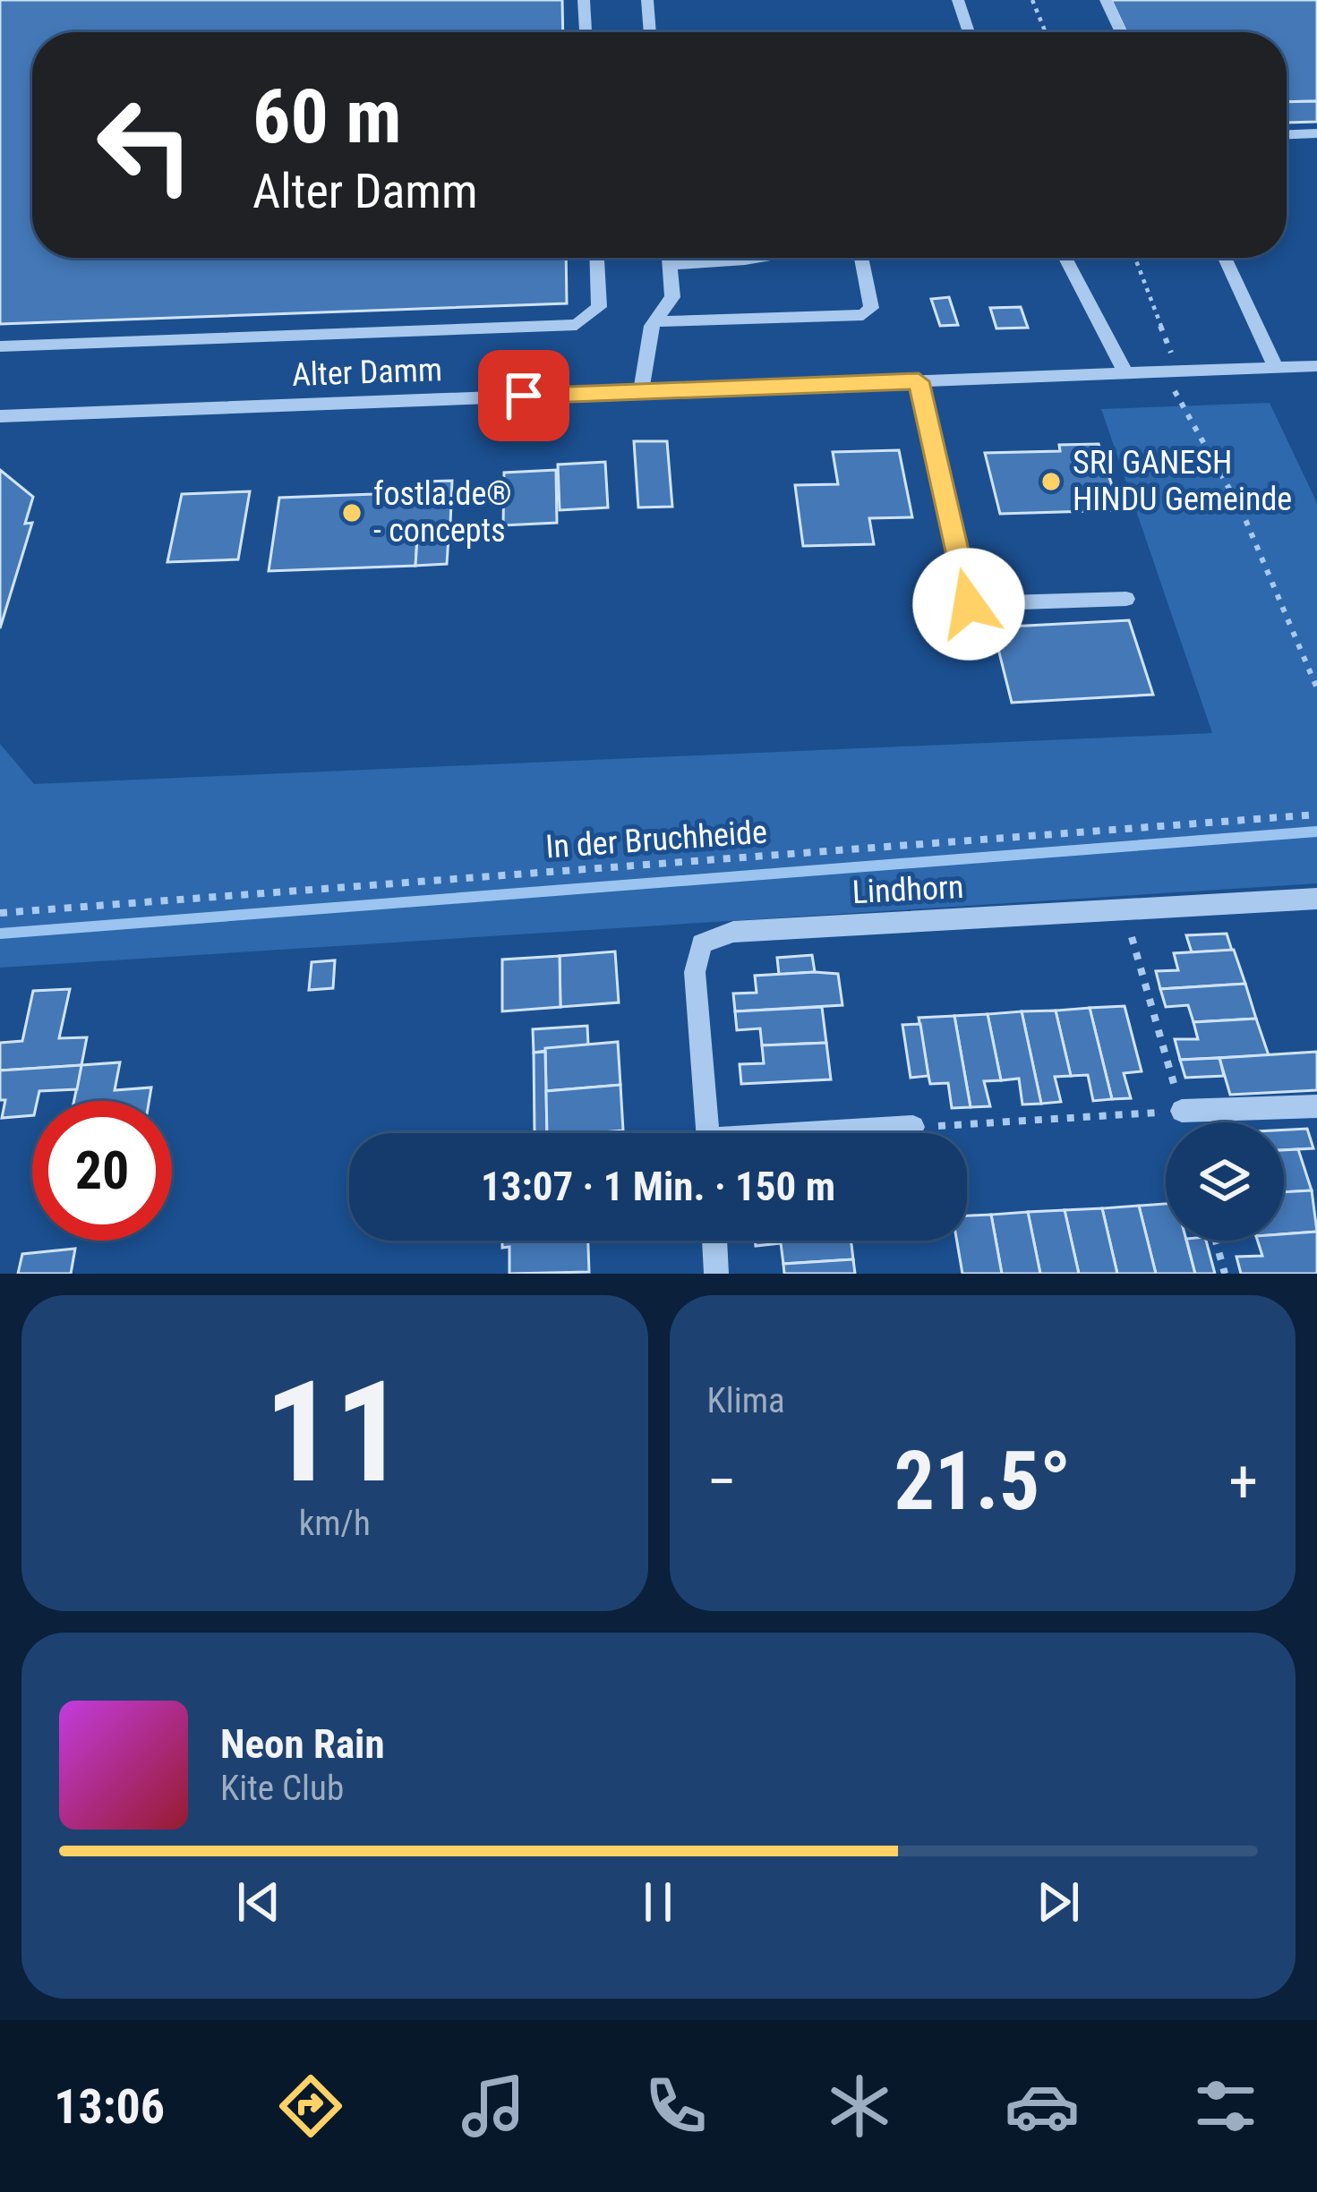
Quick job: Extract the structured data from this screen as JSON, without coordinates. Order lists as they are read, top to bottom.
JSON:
{
  "streets": {
    "street": ["Alter Damm", "Lindhorn"],
    "path": ["In der Bruchheide"]
  },
  "places": ["SRI GANESH HINDU Gemeinde", "fostla.de® - concepts"],
  "page": {
    "turn": ["60 m", "Alter Damm"],
    "limit": "20",
    "trip": "13:07 · 1 Min. · 150 m",
    "tile": [
      ["11", "km/h"],
      "Klima"
    ],
    "heat": ["−", "21.5°", "+"],
    "song": ["Neon Rain", "Kite Club"],
    "tabs": "13:06"
  }
}
